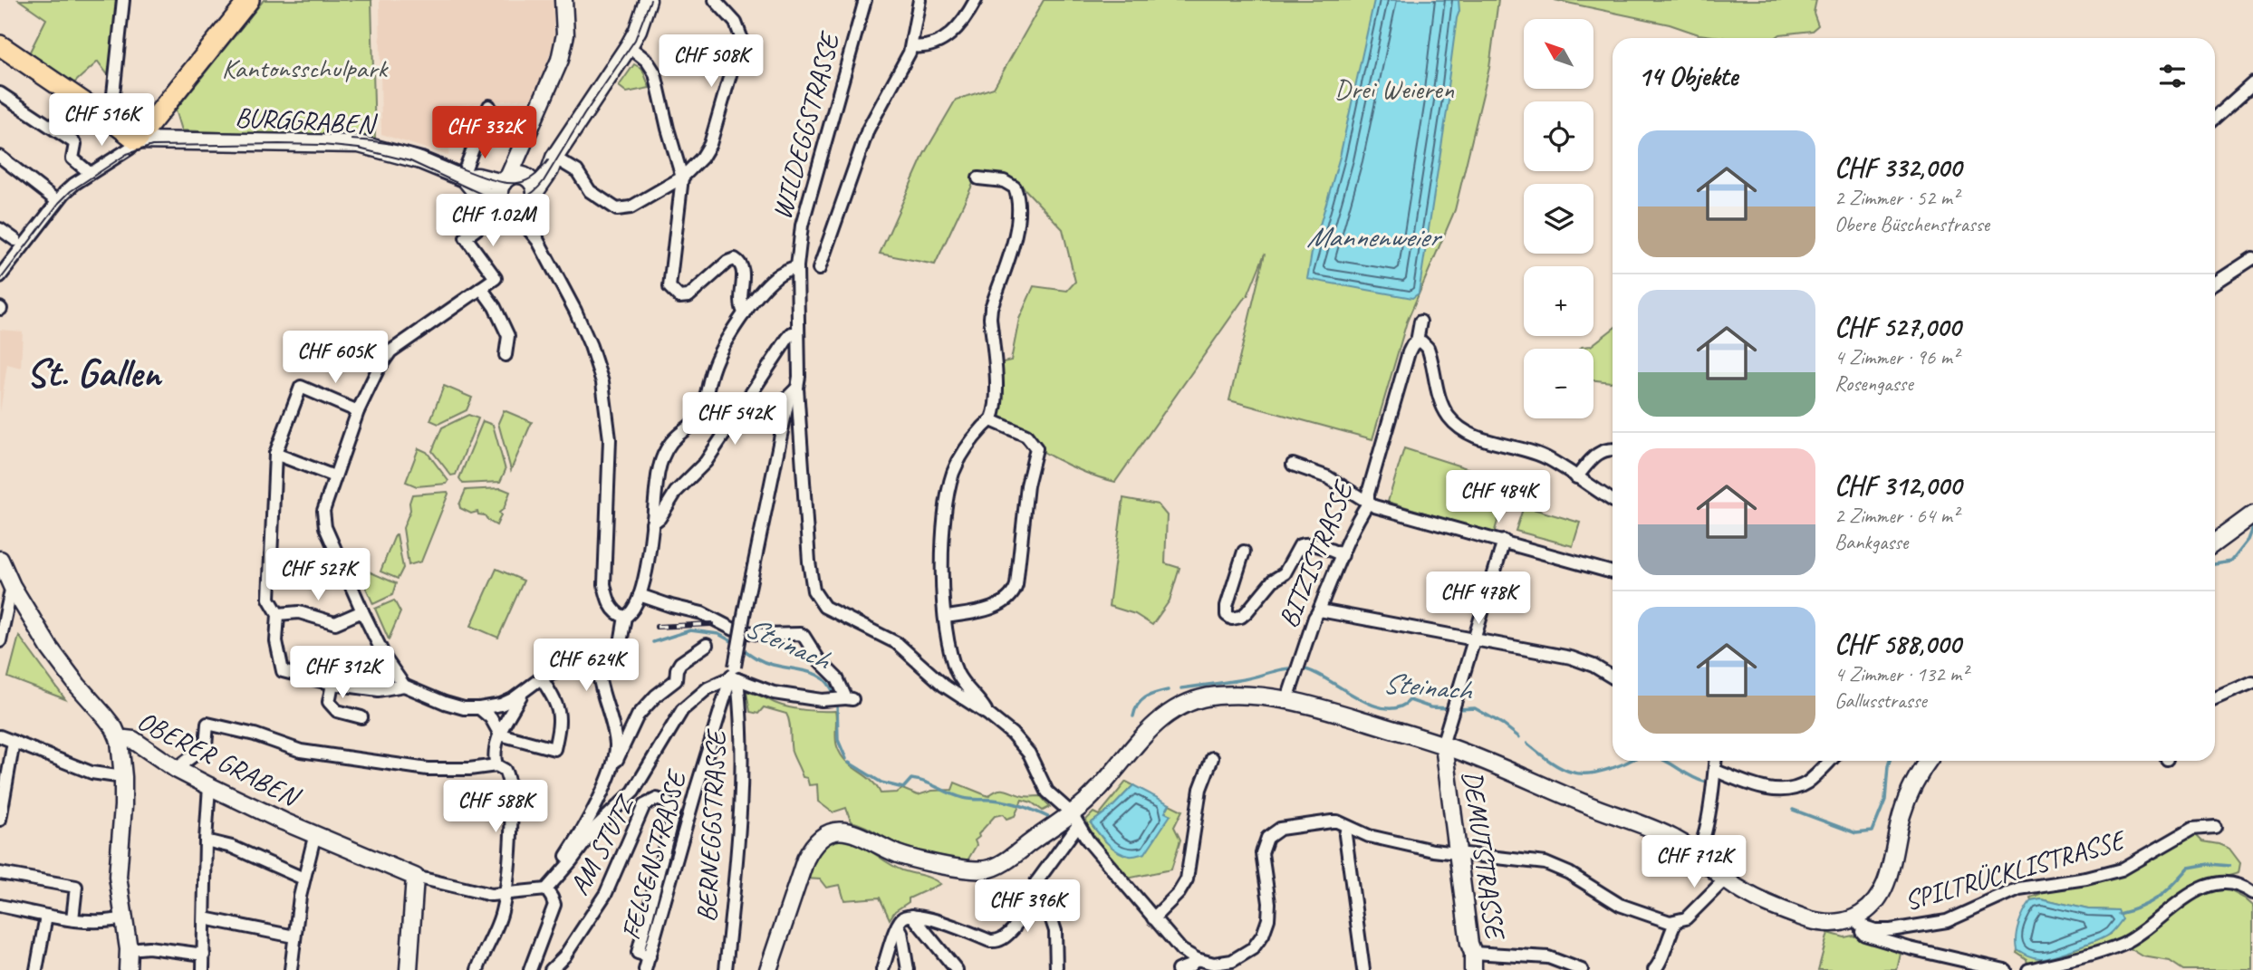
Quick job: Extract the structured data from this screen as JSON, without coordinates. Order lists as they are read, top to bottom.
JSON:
{
  "streets": {
    "street": [
      "BURGGRABEN",
      "WILDEGGSTRASSE",
      "BITZISTRASSE",
      "OBERER GRABEN",
      "BERNEGGSTRASSE",
      "AM STUTZ",
      "DEMUTSTRASSE",
      "FELSENSTRASSE",
      "SPILTRÜCKLISTRASSE"
    ]
  },
  "crossings": [
    ["WILDEGGSTRASSE", "FELSENSTRASSE"],
    ["BERNEGGSTRASSE", "FELSENSTRASSE"],
    ["AM STUTZ", "FELSENSTRASSE"]
  ],
  "districts": ["St. Gallen"],
  "water": ["Mannenweier", "Steinach"],
  "parks": ["Kantonsschulpark", "Drei Weieren"],
  "north": "top left",
  "page": {
    "map_buttons": ["+", "−"],
    "price": [
      "CHF 508K",
      "CHF 516K",
      "CHF 332K",
      "CHF 1.02M",
      "CHF 605K",
      "CHF 542K",
      "CHF 484K",
      "CHF 527K",
      "CHF 478K",
      "CHF 624K",
      "CHF 312K",
      "CHF 588K",
      "CHF 712K",
      "CHF 396K"
    ],
    "heading": "14 Objekte",
    "list": [
      {
        "name": "CHF 332,000",
        "note": "2 Zimmer · 52 m² · Obere Büschenstrasse"
      },
      {
        "name": "CHF 527,000",
        "note": "4 Zimmer · 96 m² · Rosengasse"
      },
      {
        "name": "CHF 312,000",
        "note": "2 Zimmer · 64 m² · Bankgasse"
      },
      {
        "name": "CHF 588,000",
        "note": "4 Zimmer · 132 m² · Gallusstrasse"
      }
    ]
  }
}
